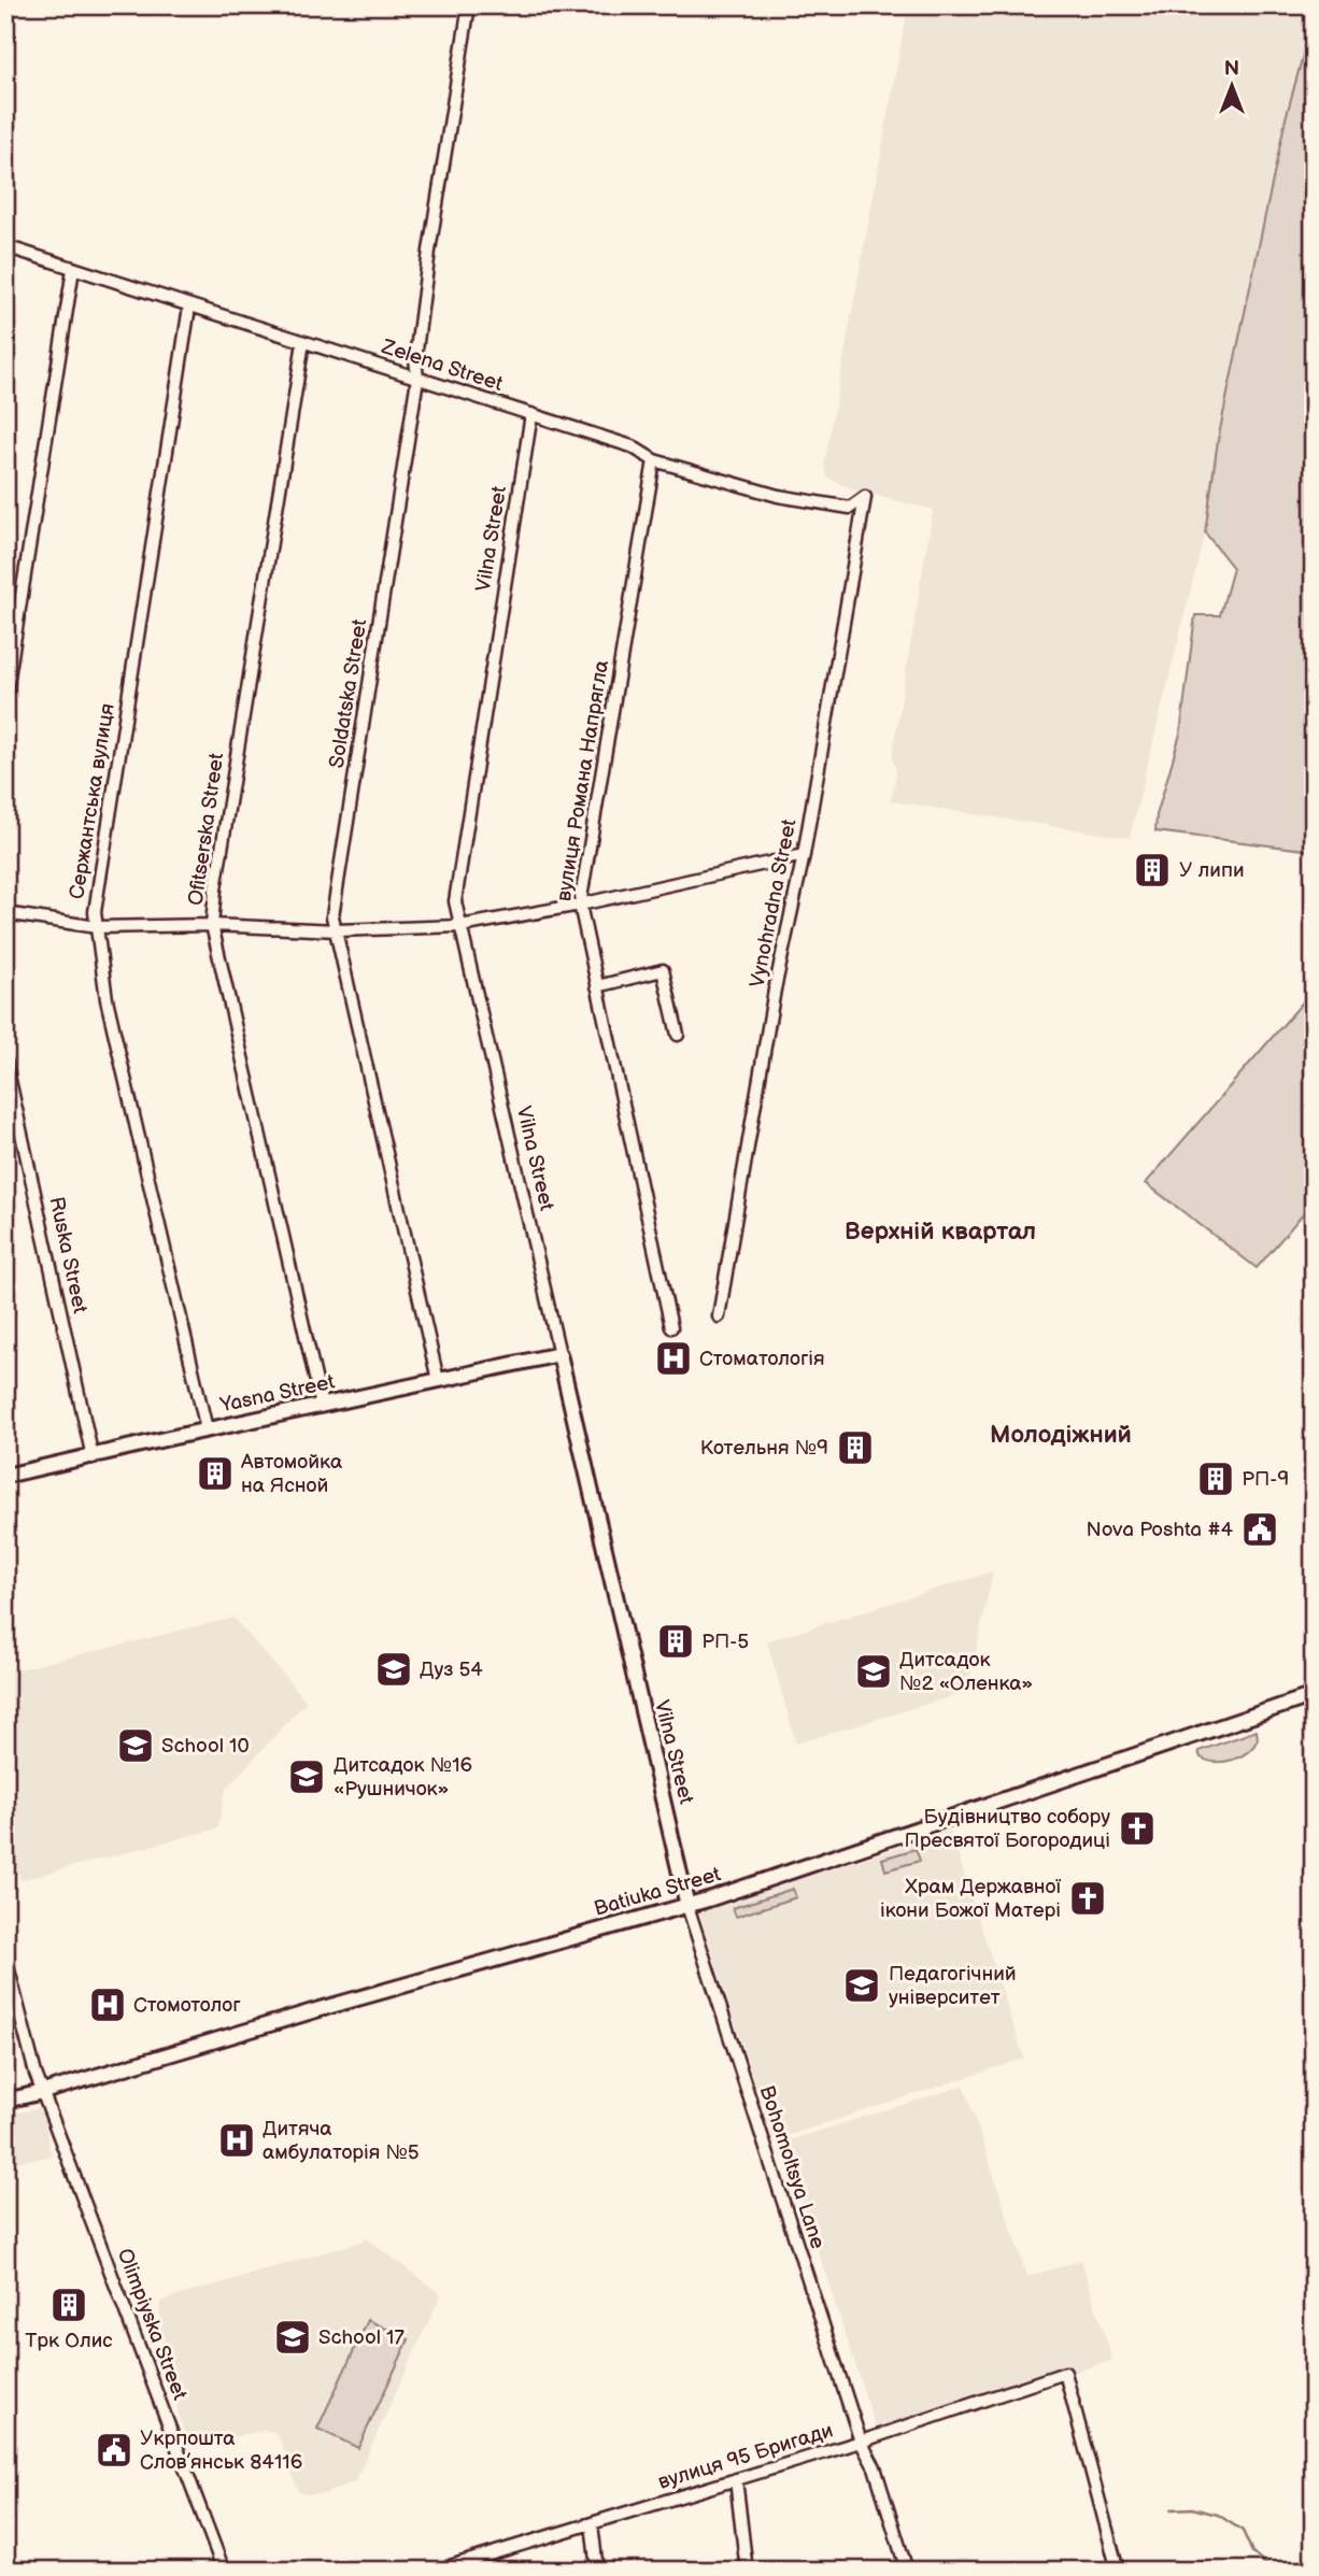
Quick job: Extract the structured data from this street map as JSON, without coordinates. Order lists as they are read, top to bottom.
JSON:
{
  "streets": {
    "street": [
      "Zelena Street",
      "Vilna Street",
      "Soldatska Street",
      "вулиця Романа Напрягла",
      "Сержантська вулиця",
      "Ofitserska Street",
      "Vynohradna Street",
      "Ruska Street",
      "Yasna Street",
      "Batiuka Street",
      "Bohomoltsya Lane",
      "Olimpiyska Street",
      "вулиця 95 Бригади"
    ]
  },
  "crossings": [
    ["Zelena Street", "Vilna Street"],
    ["Zelena Street", "Soldatska Street"],
    ["Zelena Street", "вулиця Романа Напрягла"],
    ["Zelena Street", "Сержантська вулиця"],
    ["Zelena Street", "Ofitserska Street"],
    ["Zelena Street", "Vynohradna Street"],
    ["Vilna Street", "Yasna Street"],
    ["Vilna Street", "Batiuka Street"],
    ["Vilna Street", "Bohomoltsya Lane"],
    ["Soldatska Street", "Yasna Street"],
    ["Сержантська вулиця", "Yasna Street"],
    ["Ofitserska Street", "Yasna Street"],
    ["Ruska Street", "Yasna Street"],
    ["Batiuka Street", "Bohomoltsya Lane"],
    ["Batiuka Street", "Olimpiyska Street"],
    ["Bohomoltsya Lane", "вулиця 95 Бригади"]
  ],
  "districts": ["Верхній квартал", "Молодіжний"],
  "places": {
    "building": [
      "У липи",
      "Котельня №9",
      "Автомойка на Ясной",
      "РП-9",
      "РП-5",
      "Трк Олис"
    ],
    "hospital": ["Стоматологія", "Стомотолог", "Дитяча амбулаторія №5"],
    "public building": ["Nova Poshta #4", "Укрпошта Слов’янськ 84116"],
    "school or university": [
      "Дуз 54",
      "Дитсадок №2 «Оленка»",
      "School 10",
      "Дитсадок №16 «Рушничок»",
      "Педагогічний університет",
      "School 17"
    ],
    "church": ["Будівництво собору Пресвятої Богородиці", "Храм Державної ікони Божої Матері"]
  },
  "north": "top"
}
